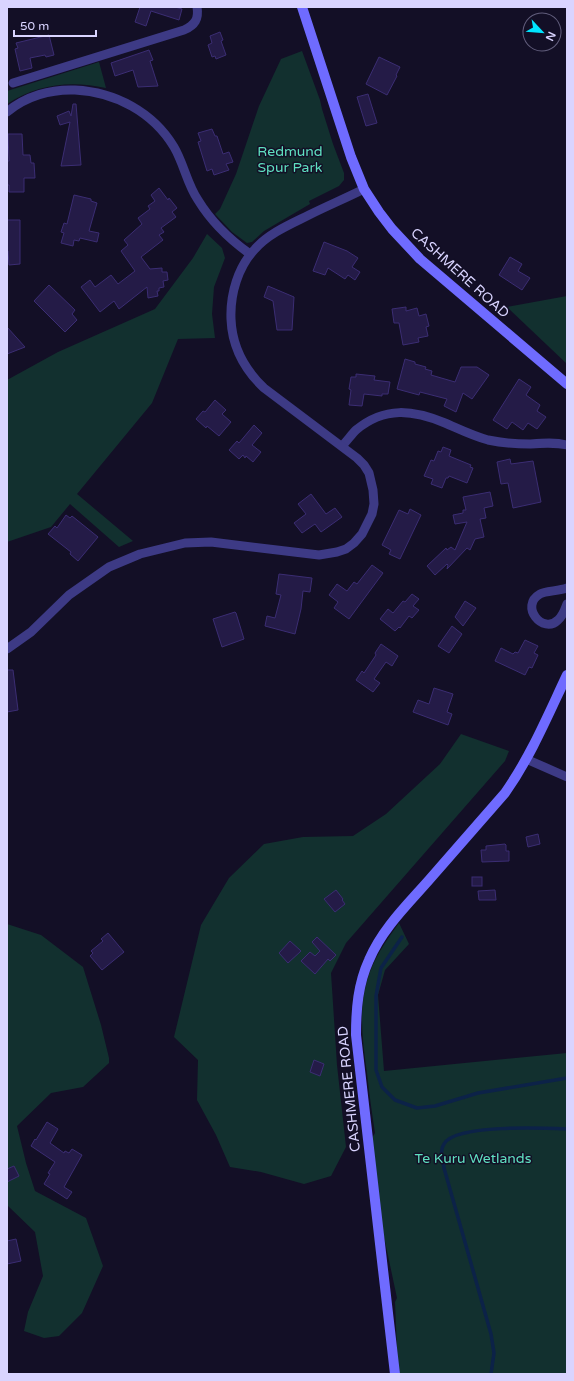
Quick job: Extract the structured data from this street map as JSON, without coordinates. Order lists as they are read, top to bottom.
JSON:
{
  "streets": {
    "street": ["CASHMERE ROAD"]
  },
  "parks": ["Redmund Spur Park", "Te Kuru Wetlands"],
  "scale_bar": "50 m",
  "north": "bottom right"
}
